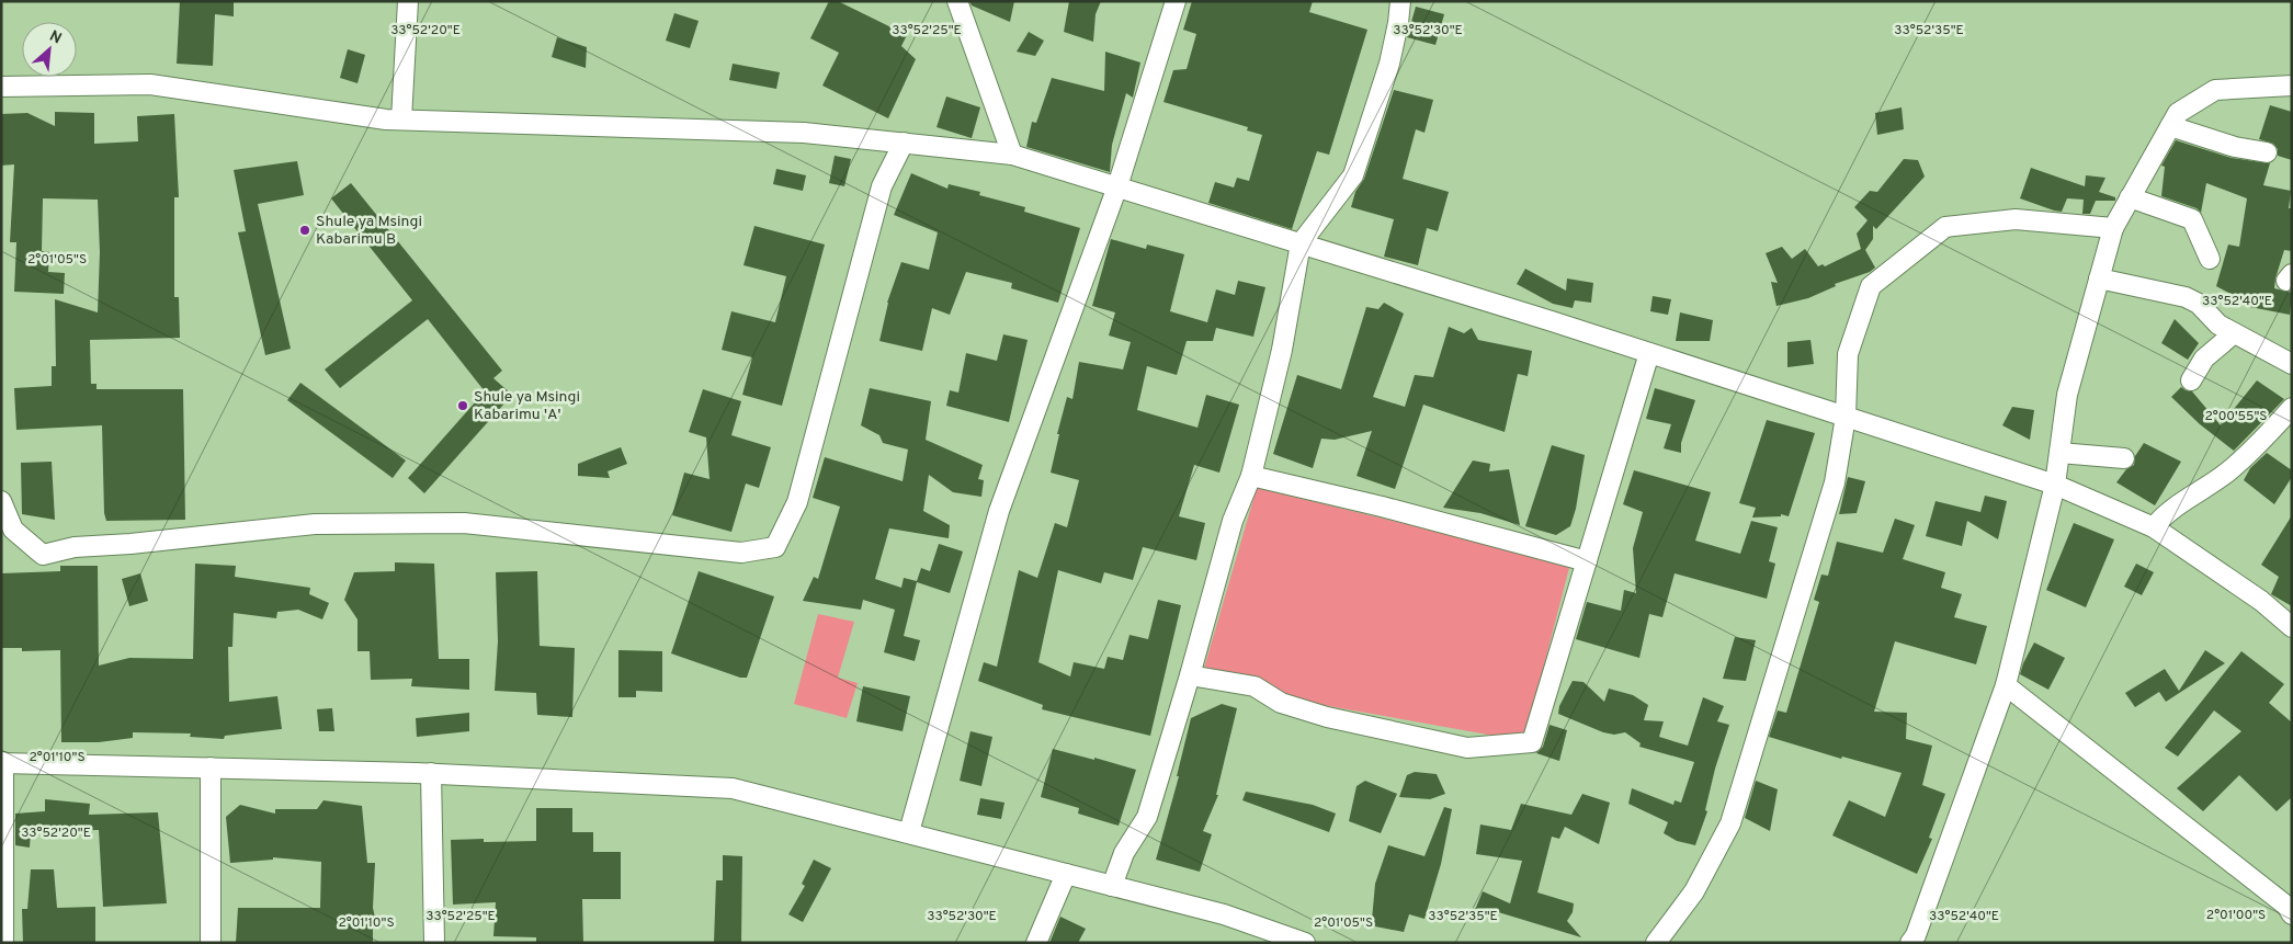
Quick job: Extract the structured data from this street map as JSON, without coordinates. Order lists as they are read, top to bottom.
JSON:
{
  "places": ["Shule ya Msingi Kabarimu B", "Shule ya Msingi Kabarimu 'A'"],
  "north": "top right",
  "coordinates": [
    "33°52'20\"E",
    "33°52'25\"E",
    "33°52'30\"E",
    "33°52'35\"E",
    "2°01'05\"S",
    "33°52'40\"E",
    "2°00'55\"S",
    "2°01'10\"S",
    "2°01'00\"S"
  ]
}
